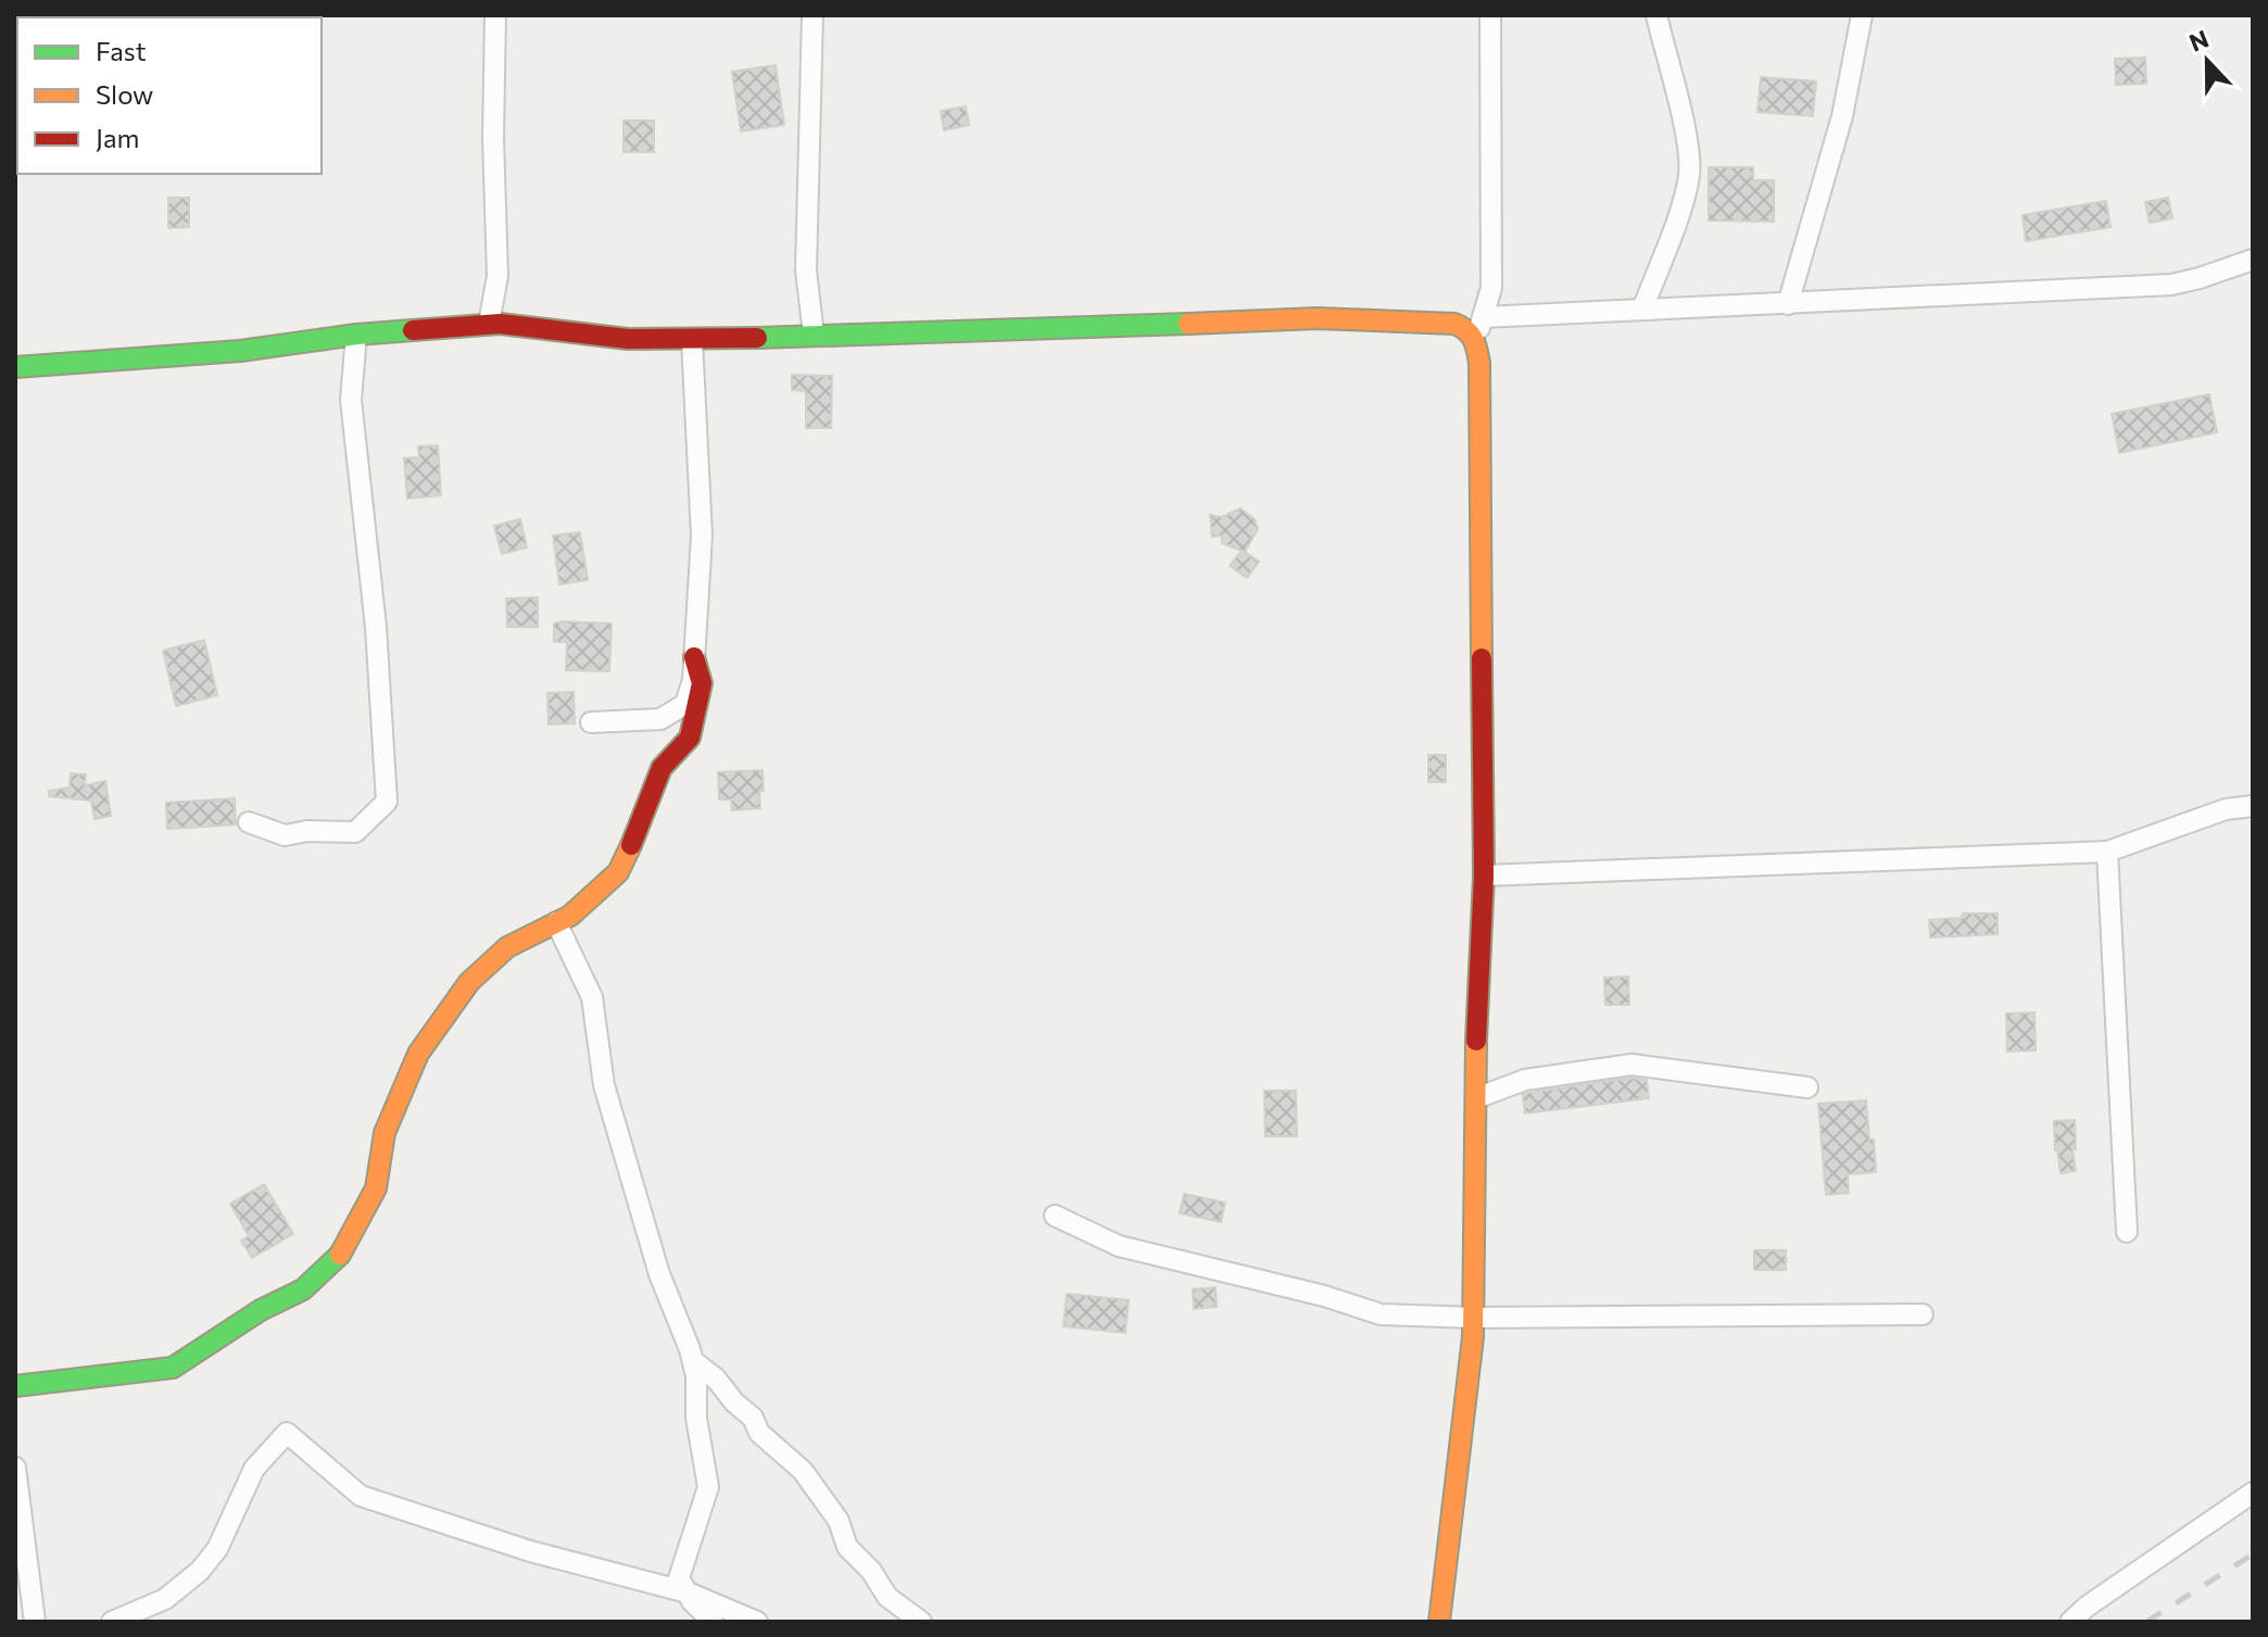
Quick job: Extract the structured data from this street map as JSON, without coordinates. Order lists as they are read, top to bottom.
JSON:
{
  "legend": ["Fast", "Slow", "Jam"],
  "north": "top"
}
